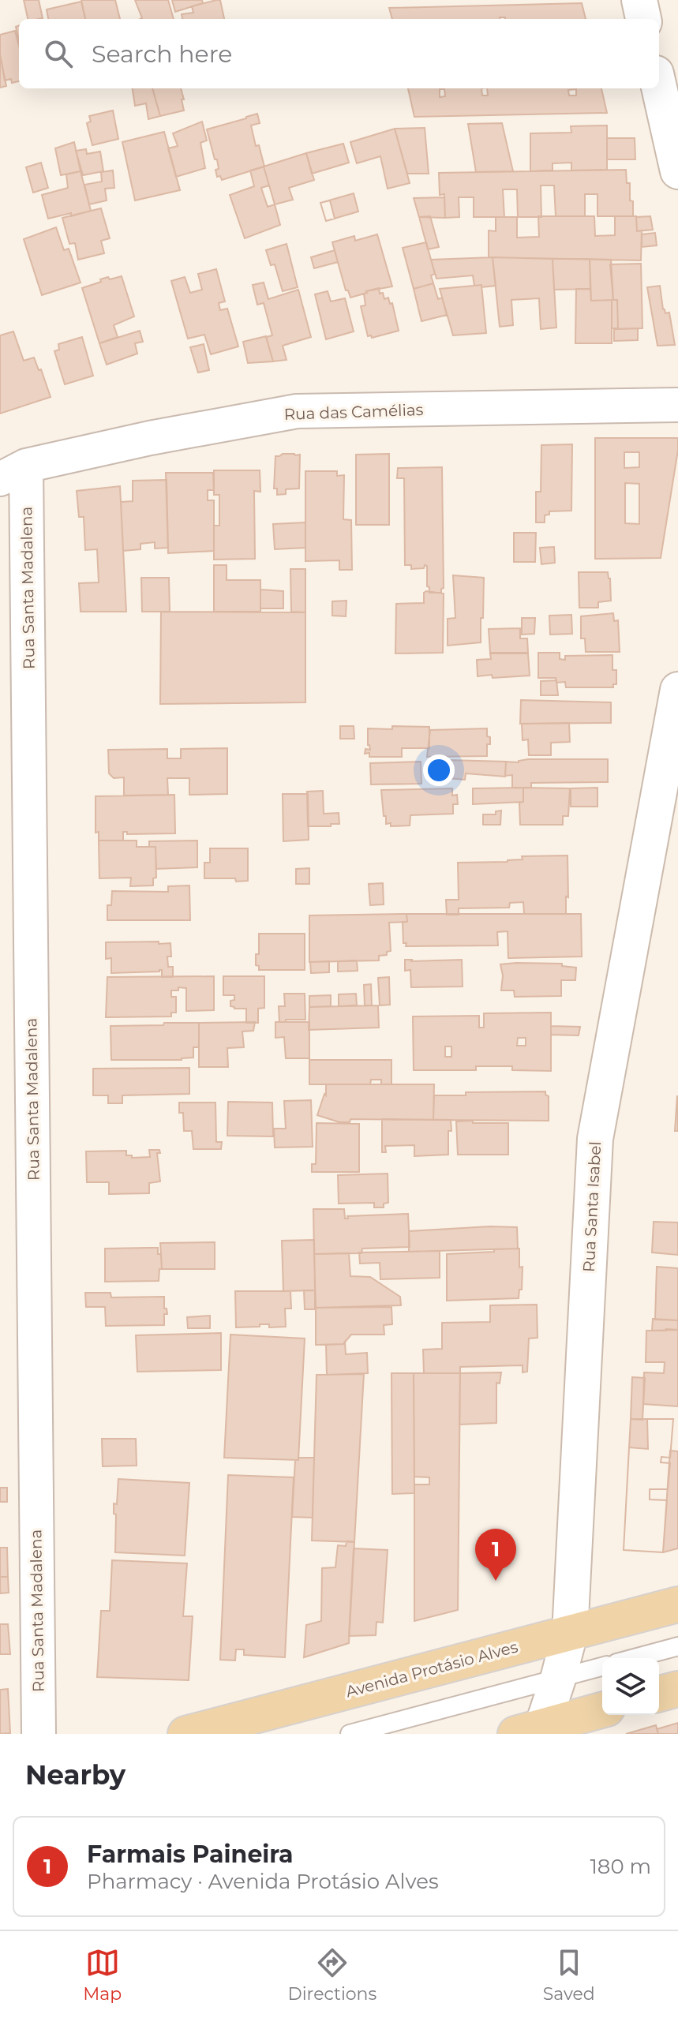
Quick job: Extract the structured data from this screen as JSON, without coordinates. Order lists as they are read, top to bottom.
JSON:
{
  "streets": {
    "main road": ["Avenida Protásio Alves"],
    "street": ["Rua das Camélias", "Rua Santa Madalena", "Rua Santa Isabel"]
  },
  "crossings": [
    ["Rua das Camélias", "Rua Santa Madalena"],
    ["Rua Santa Isabel", "Avenida Protásio Alves"]
  ],
  "page": {
    "search": "Search here",
    "pins": "1",
    "heading": "Nearby",
    "list": [
      {
        "mark": "1",
        "name": "Farmais Paineira",
        "note": "Pharmacy · Avenida Protásio Alves",
        "value": "180 m"
      }
    ],
    "nav": ["Map", "Directions", "Saved"]
  }
}
